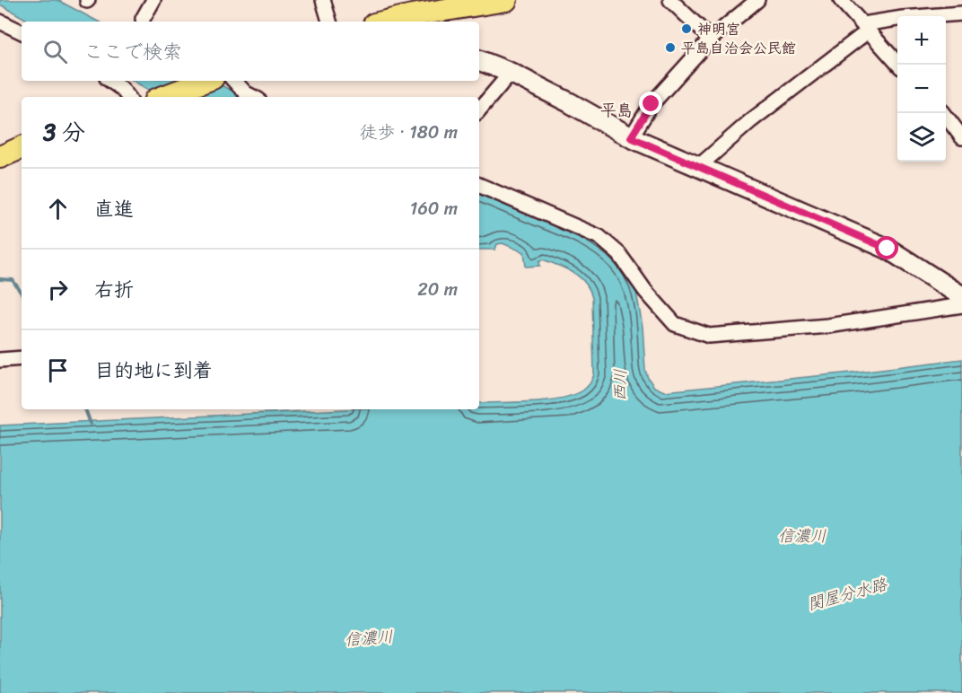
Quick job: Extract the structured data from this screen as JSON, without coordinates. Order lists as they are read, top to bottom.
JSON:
{
  "districts": ["平島"],
  "water": ["西川", "信濃川", "関屋分水路"],
  "places": ["神明宮", "平島自治会公民館"],
  "page": {
    "map_buttons": ["+", "−"],
    "search": "ここで検索",
    "heading": ["3 分", "徒歩 · 180 m"],
    "list": [
      ["直進", "160 m"],
      ["右折", "20 m"],
      "目的地に到着"
    ]
  }
}
